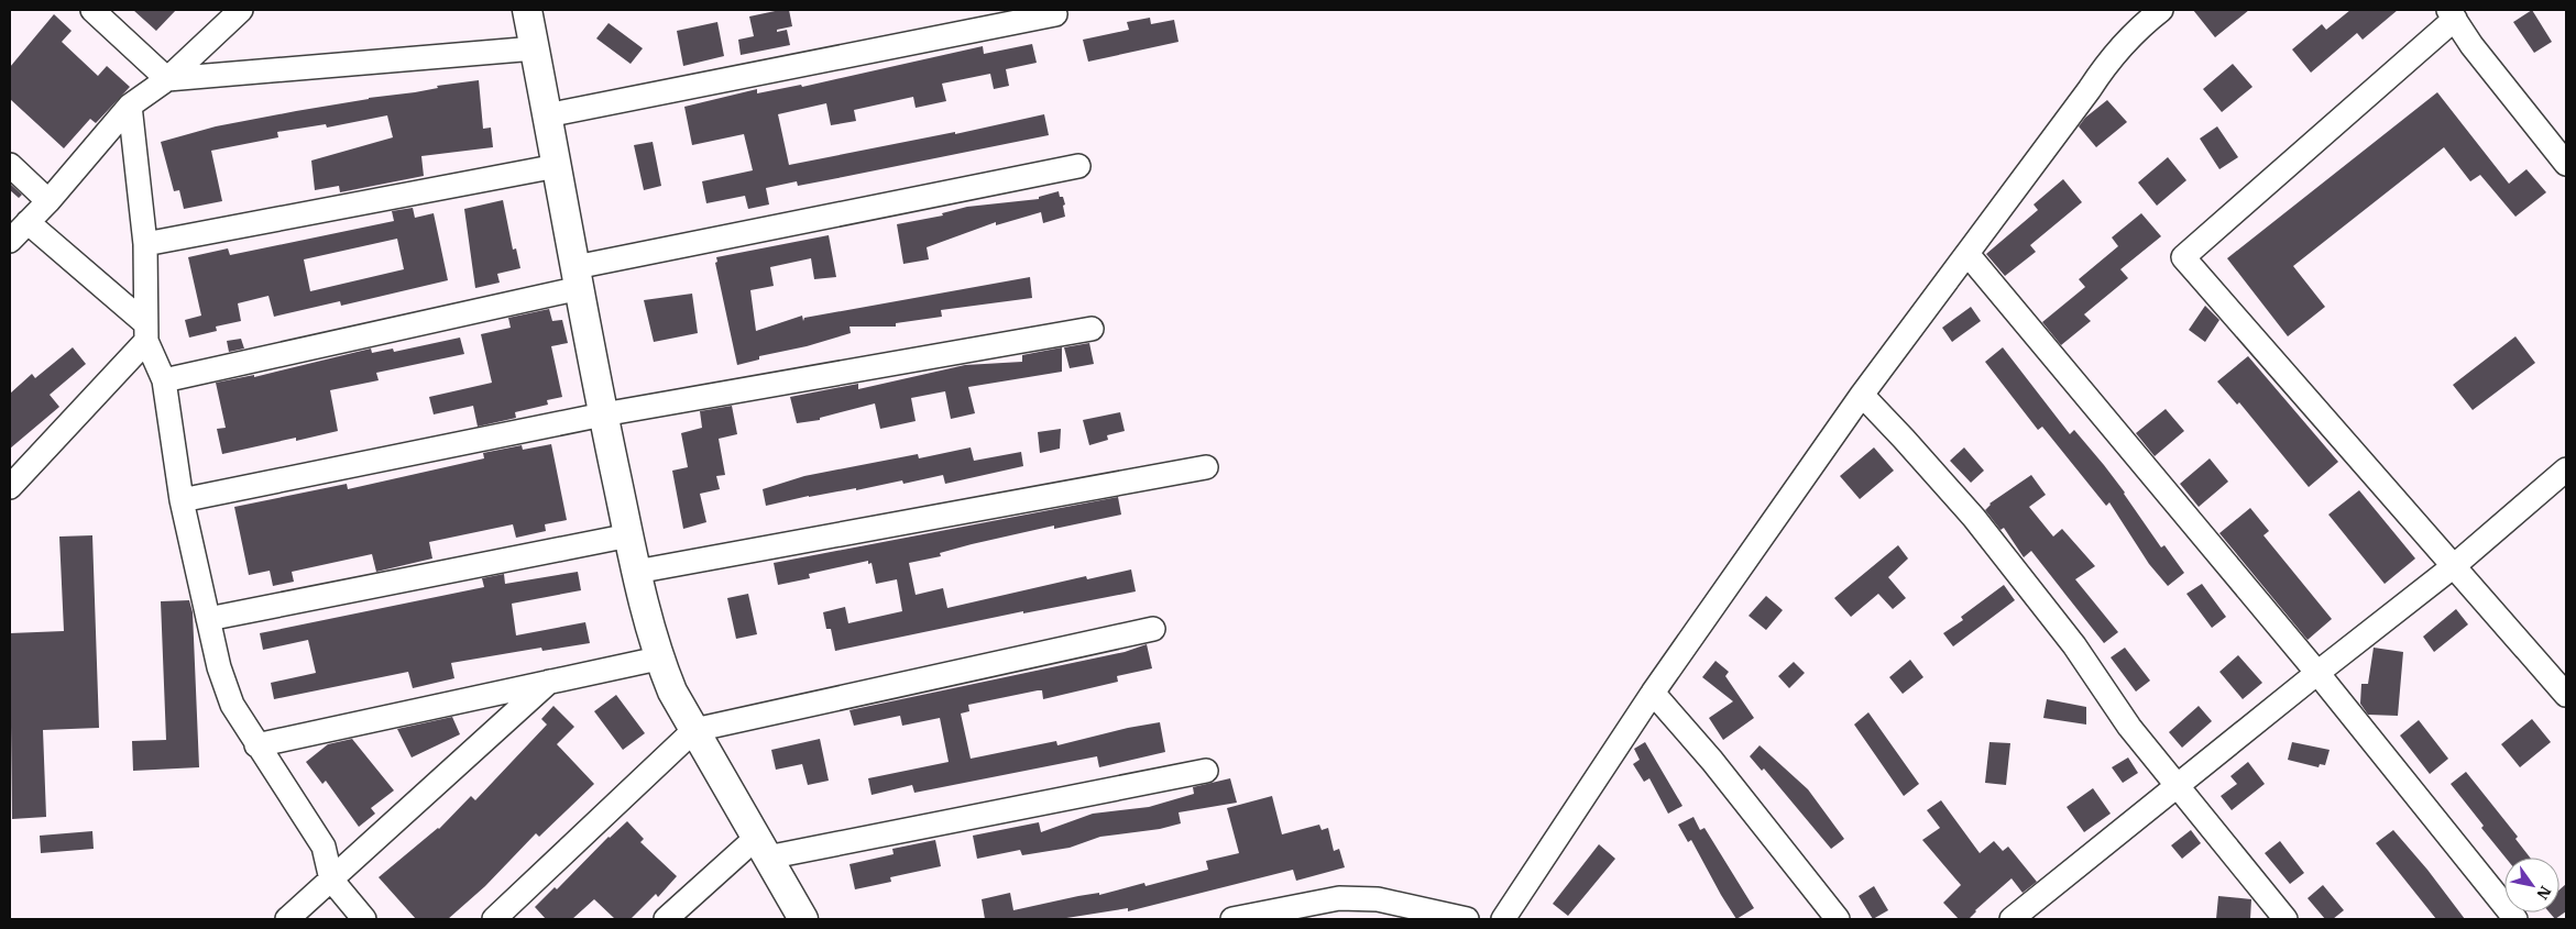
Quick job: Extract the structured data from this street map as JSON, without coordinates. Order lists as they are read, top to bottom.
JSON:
{
  "north": "bottom right"
}
